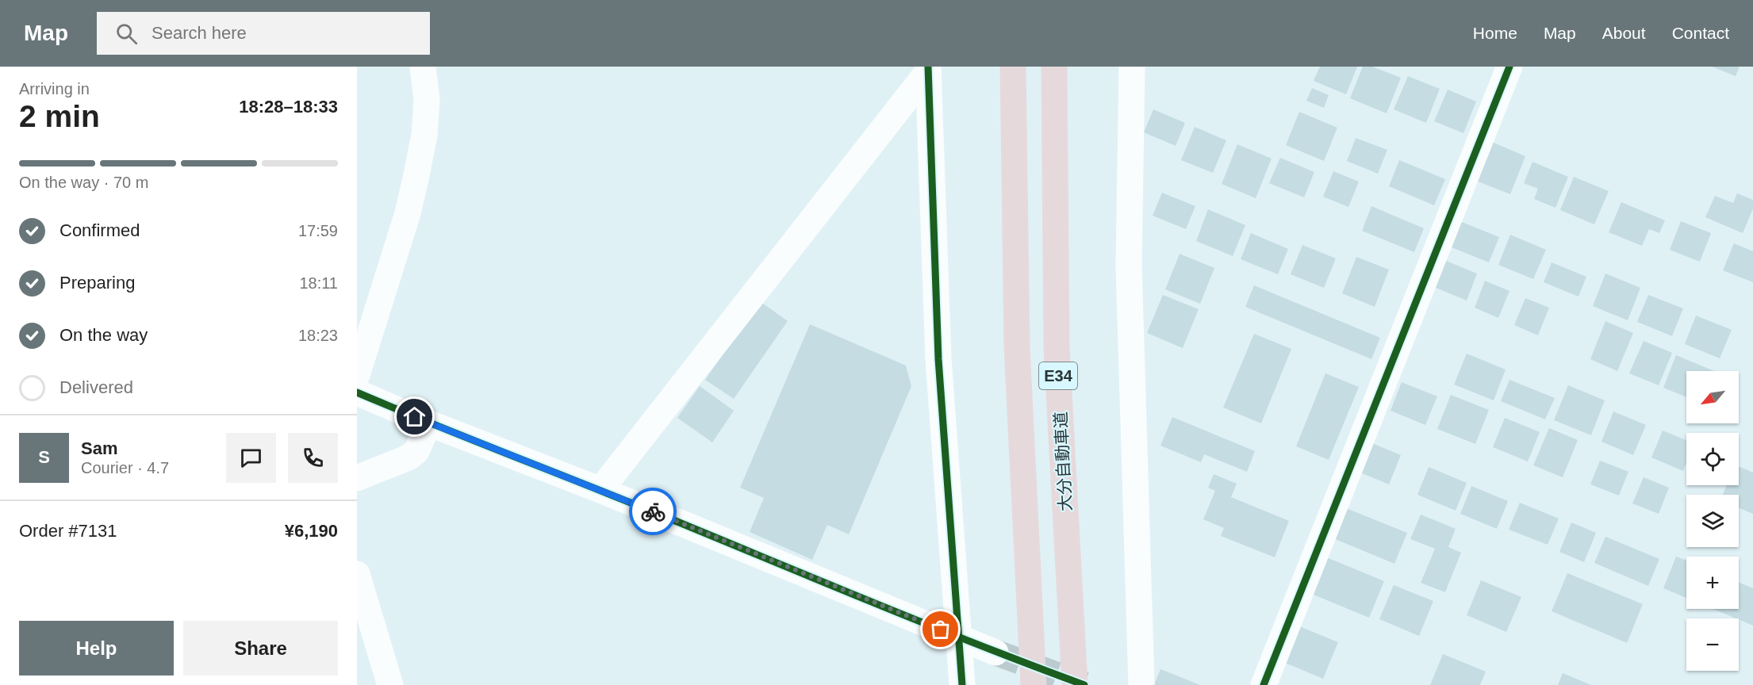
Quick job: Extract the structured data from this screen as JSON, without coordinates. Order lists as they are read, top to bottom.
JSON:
{
  "streets": {
    "highway": ["E34", "大分自動車道"]
  },
  "north": "bottom left",
  "page": {
    "header": "Map",
    "search": "Search here",
    "nav": [
      "Home",
      "Map",
      "About",
      "Contact"
    ],
    "heading": ["2 min", "Arriving in", "18:28–18:33"],
    "panel": [
      "Sam",
      "Courier · 4.7",
      "Order #7131",
      "¥6,190"
    ],
    "bar": "On the way · 70 m",
    "list": [
      ["Confirmed", "17:59"],
      ["Preparing", "18:11"],
      ["On the way", "18:23"],
      "Delivered"
    ],
    "map_buttons": ["+", "−"],
    "round": "S",
    "buttons": ["Help", "Share"]
  }
}
